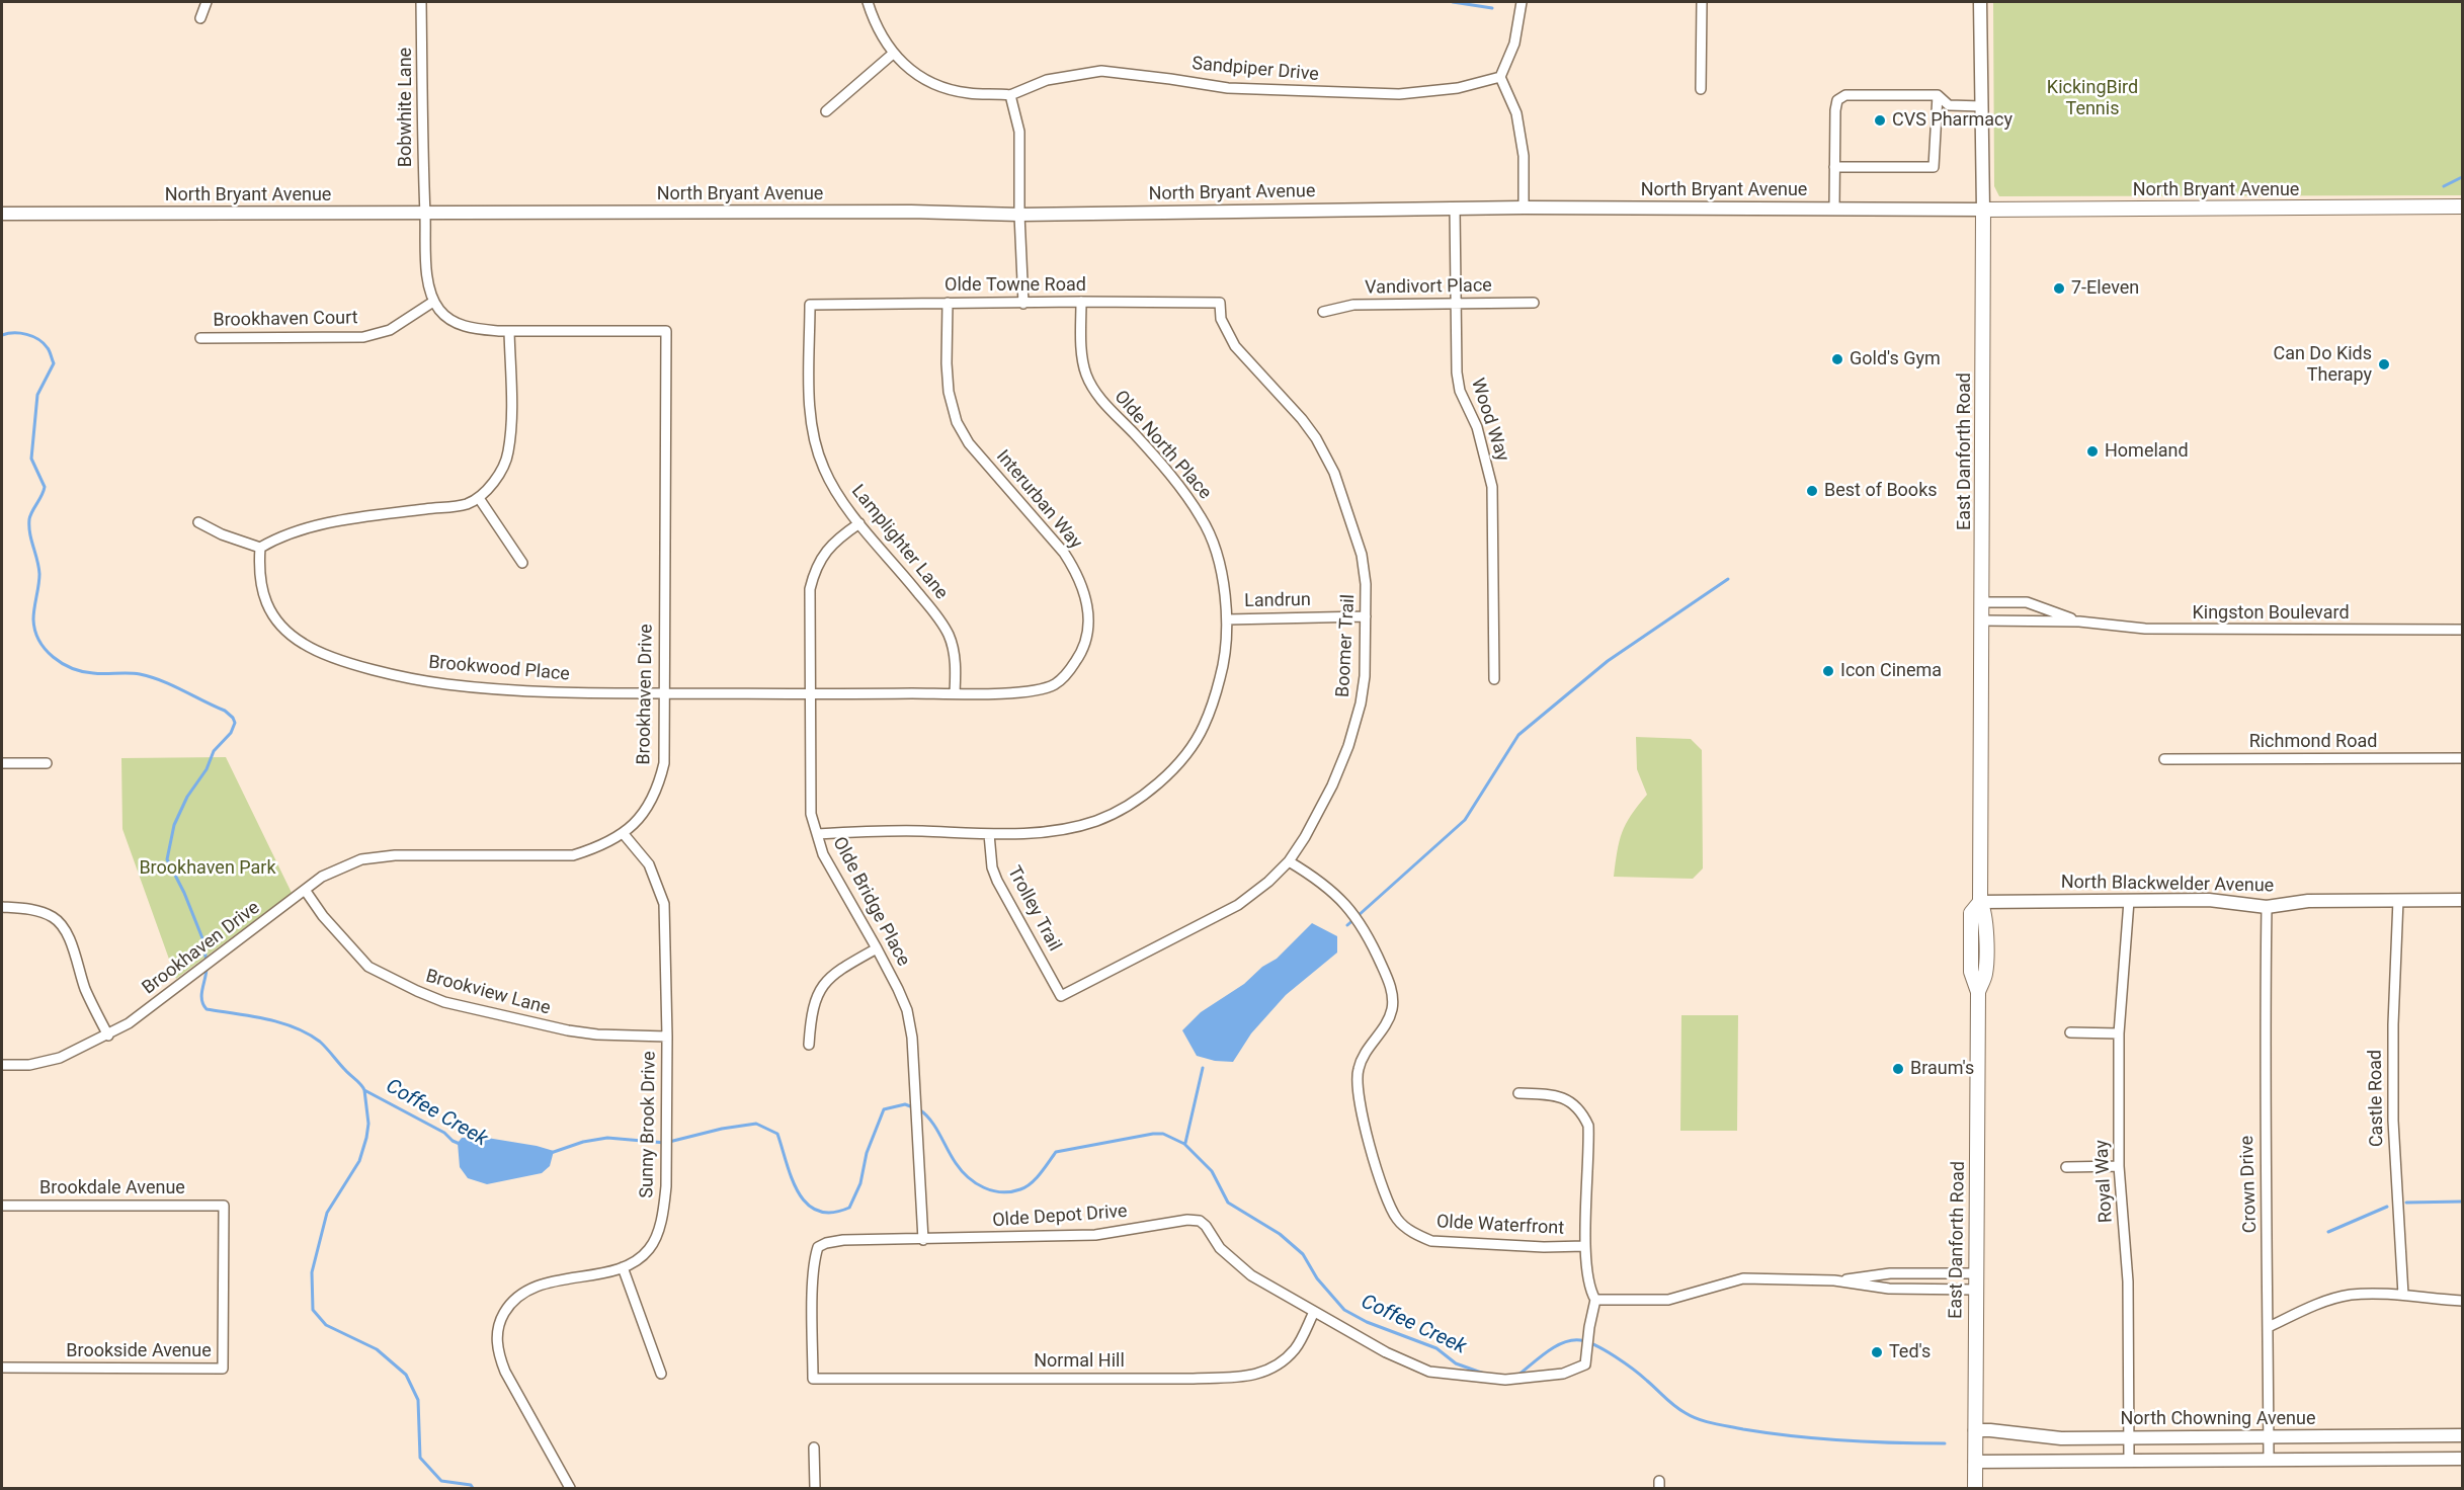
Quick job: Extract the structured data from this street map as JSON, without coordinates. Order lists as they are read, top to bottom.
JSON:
{
  "streets": {
    "main road": ["North Bryant Avenue", "East Danforth Road"],
    "street": [
      "Sandpiper Drive",
      "Bobwhite Lane",
      "Olde Towne Road",
      "Vandivort Place",
      "Brookhaven Court",
      "Wood Way",
      "Olde North Place",
      "Interurban Way",
      "Lamplighter Lane",
      "Landrun",
      "Kingston Boulevard",
      "Boomer Trail",
      "Brookwood Place",
      "Brookhaven Drive",
      "Richmond Road",
      "North Blackwelder Avenue",
      "Olde Bridge Place",
      "Trolley Trail",
      "Brookview Lane",
      "Castle Road",
      "Sunny Brook Drive",
      "Royal Way",
      "Crown Drive",
      "Brookdale Avenue",
      "Olde Depot Drive",
      "Olde Waterfront",
      "Brookside Avenue",
      "Normal Hill",
      "North Chowning Avenue"
    ]
  },
  "crossings": [
    ["Bobwhite Lane", "North Bryant Avenue"],
    ["North Bryant Avenue", "Wood Way"],
    ["North Bryant Avenue", "East Danforth Road"],
    ["Olde Towne Road", "Olde North Place"],
    ["Olde Towne Road", "Interurban Way"],
    ["Olde Towne Road", "Lamplighter Lane"],
    ["Olde Towne Road", "Boomer Trail"],
    ["Vandivort Place", "Wood Way"],
    ["Brookhaven Court", "Brookhaven Drive"],
    ["Olde North Place", "Landrun"],
    ["Olde North Place", "Olde Bridge Place"],
    ["Olde North Place", "Trolley Trail"],
    ["East Danforth Road", "Kingston Boulevard"],
    ["East Danforth Road", "North Blackwelder Avenue"],
    ["East Danforth Road", "North Chowning Avenue"],
    ["Interurban Way", "Lamplighter Lane"],
    ["Interurban Way", "Brookwood Place"],
    ["Interurban Way", "Olde Bridge Place"],
    ["Lamplighter Lane", "Olde Bridge Place"],
    ["Landrun", "Boomer Trail"],
    ["Boomer Trail", "Trolley Trail"],
    ["Boomer Trail", "Olde Waterfront"],
    ["Brookwood Place", "Brookhaven Drive"],
    ["Brookwood Place", "Olde Bridge Place"],
    ["Brookhaven Drive", "Brookview Lane"],
    ["Brookhaven Drive", "Sunny Brook Drive"],
    ["North Blackwelder Avenue", "Castle Road"],
    ["North Blackwelder Avenue", "Royal Way"],
    ["North Blackwelder Avenue", "Crown Drive"],
    ["Olde Bridge Place", "Olde Depot Drive"],
    ["Brookview Lane", "Sunny Brook Drive"],
    ["Royal Way", "North Chowning Avenue"],
    ["Crown Drive", "North Chowning Avenue"],
    ["Brookdale Avenue", "Brookside Avenue"],
    ["Olde Depot Drive", "Normal Hill"]
  ],
  "water": ["Coffee Creek"],
  "parks": ["KickingBird Tennis", "Brookhaven Park"],
  "places": [
    "CVS Pharmacy",
    "7-Eleven",
    "Gold's Gym",
    "Can Do Kids Therapy",
    "Homeland",
    "Best of Books",
    "Icon Cinema",
    "Braum's",
    "Ted's"
  ]
}
